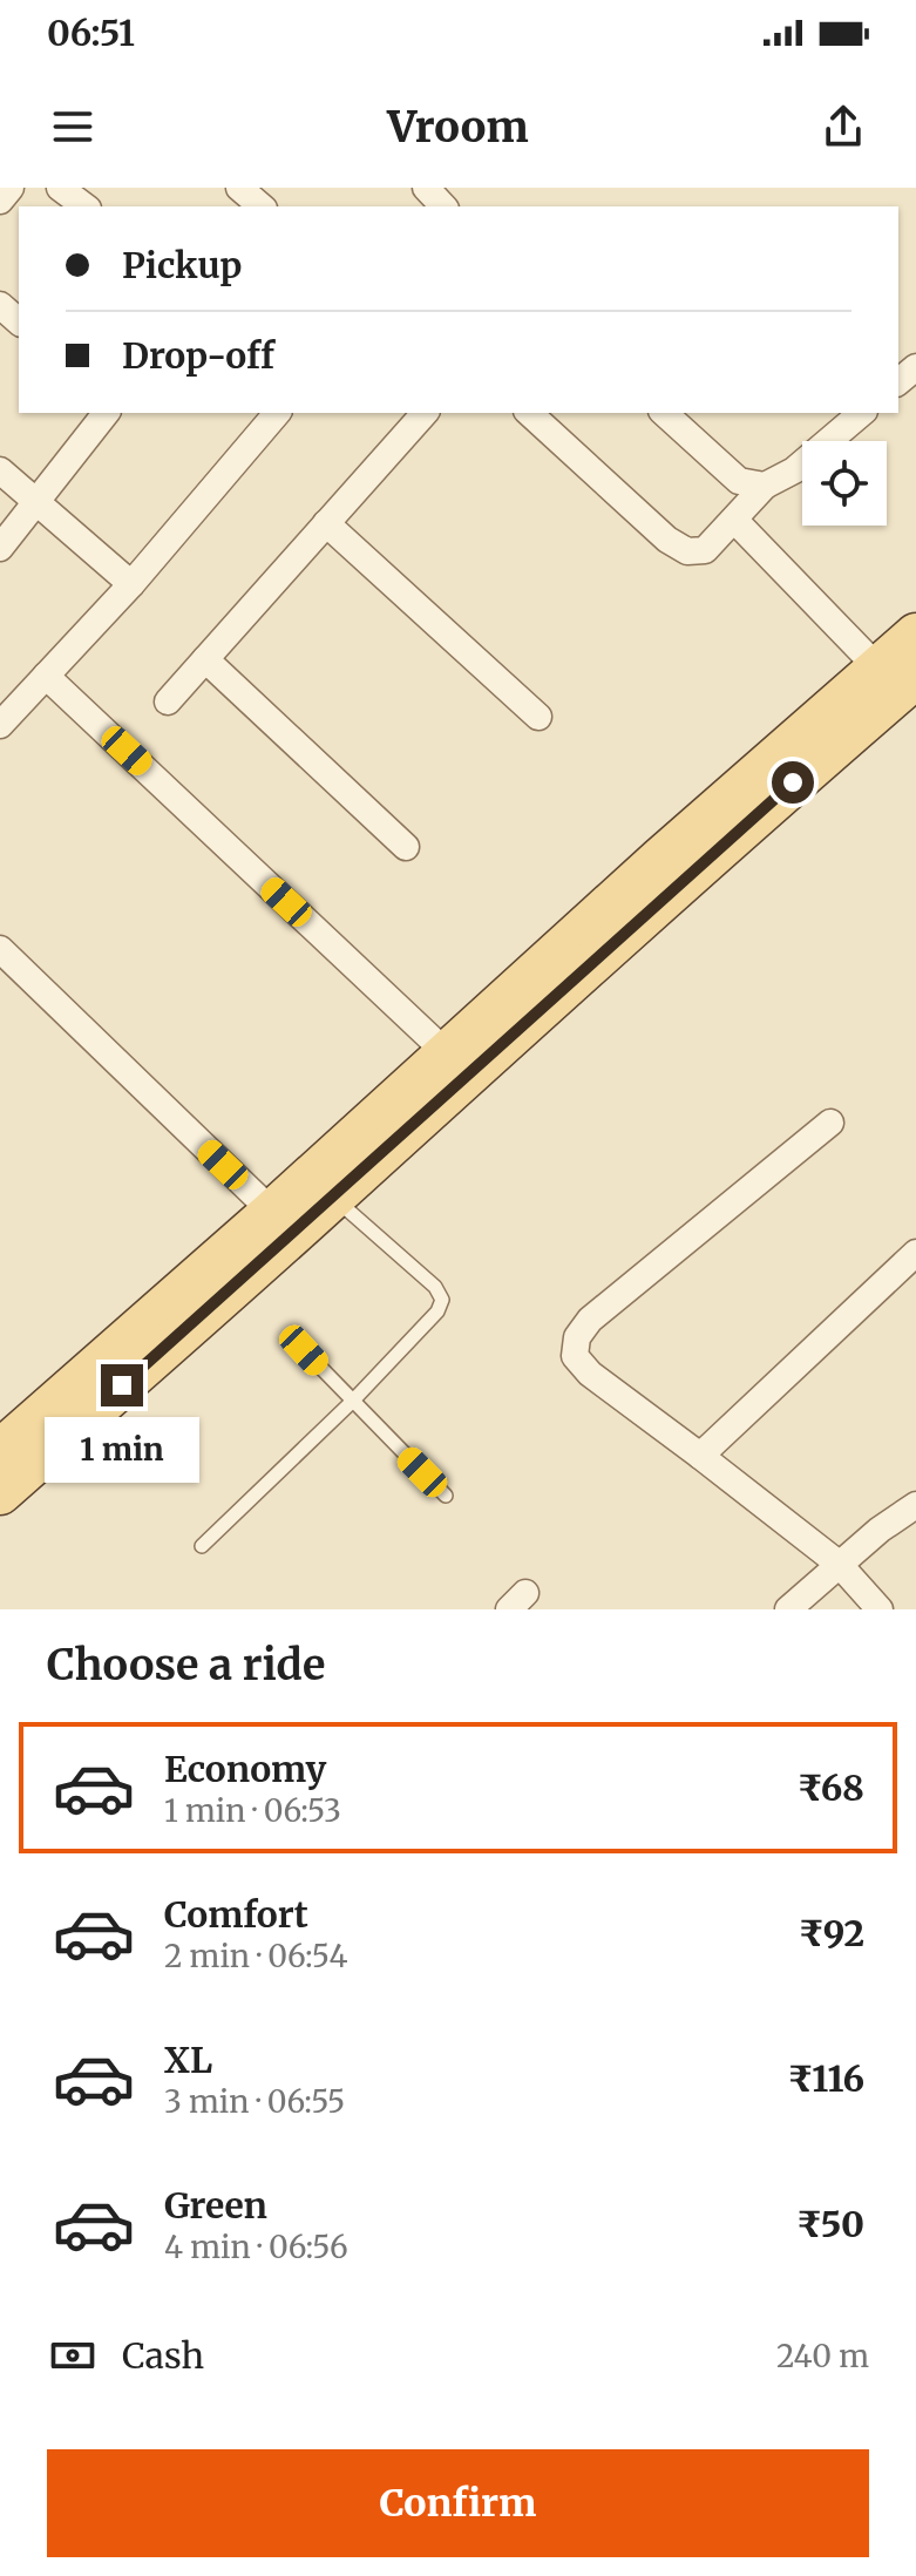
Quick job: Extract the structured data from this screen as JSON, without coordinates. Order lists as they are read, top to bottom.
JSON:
{
  "page": {
    "status": "06:51",
    "header": "Vroom",
    "banner": ["Pickup", "Drop-off"],
    "bubble": "1 min",
    "heading": "Choose a ride",
    "list": [
      {
        "name": "Economy",
        "note": "1 min · 06:53",
        "value": "₹68"
      },
      {
        "name": "Comfort",
        "note": "2 min · 06:54",
        "value": "₹92"
      },
      {
        "name": "XL",
        "note": "3 min · 06:55",
        "value": "₹116"
      },
      {
        "name": "Green",
        "note": "4 min · 06:56",
        "value": "₹50"
      }
    ],
    "pay": ["Cash", "240 m"],
    "buttons": "Confirm"
  }
}
